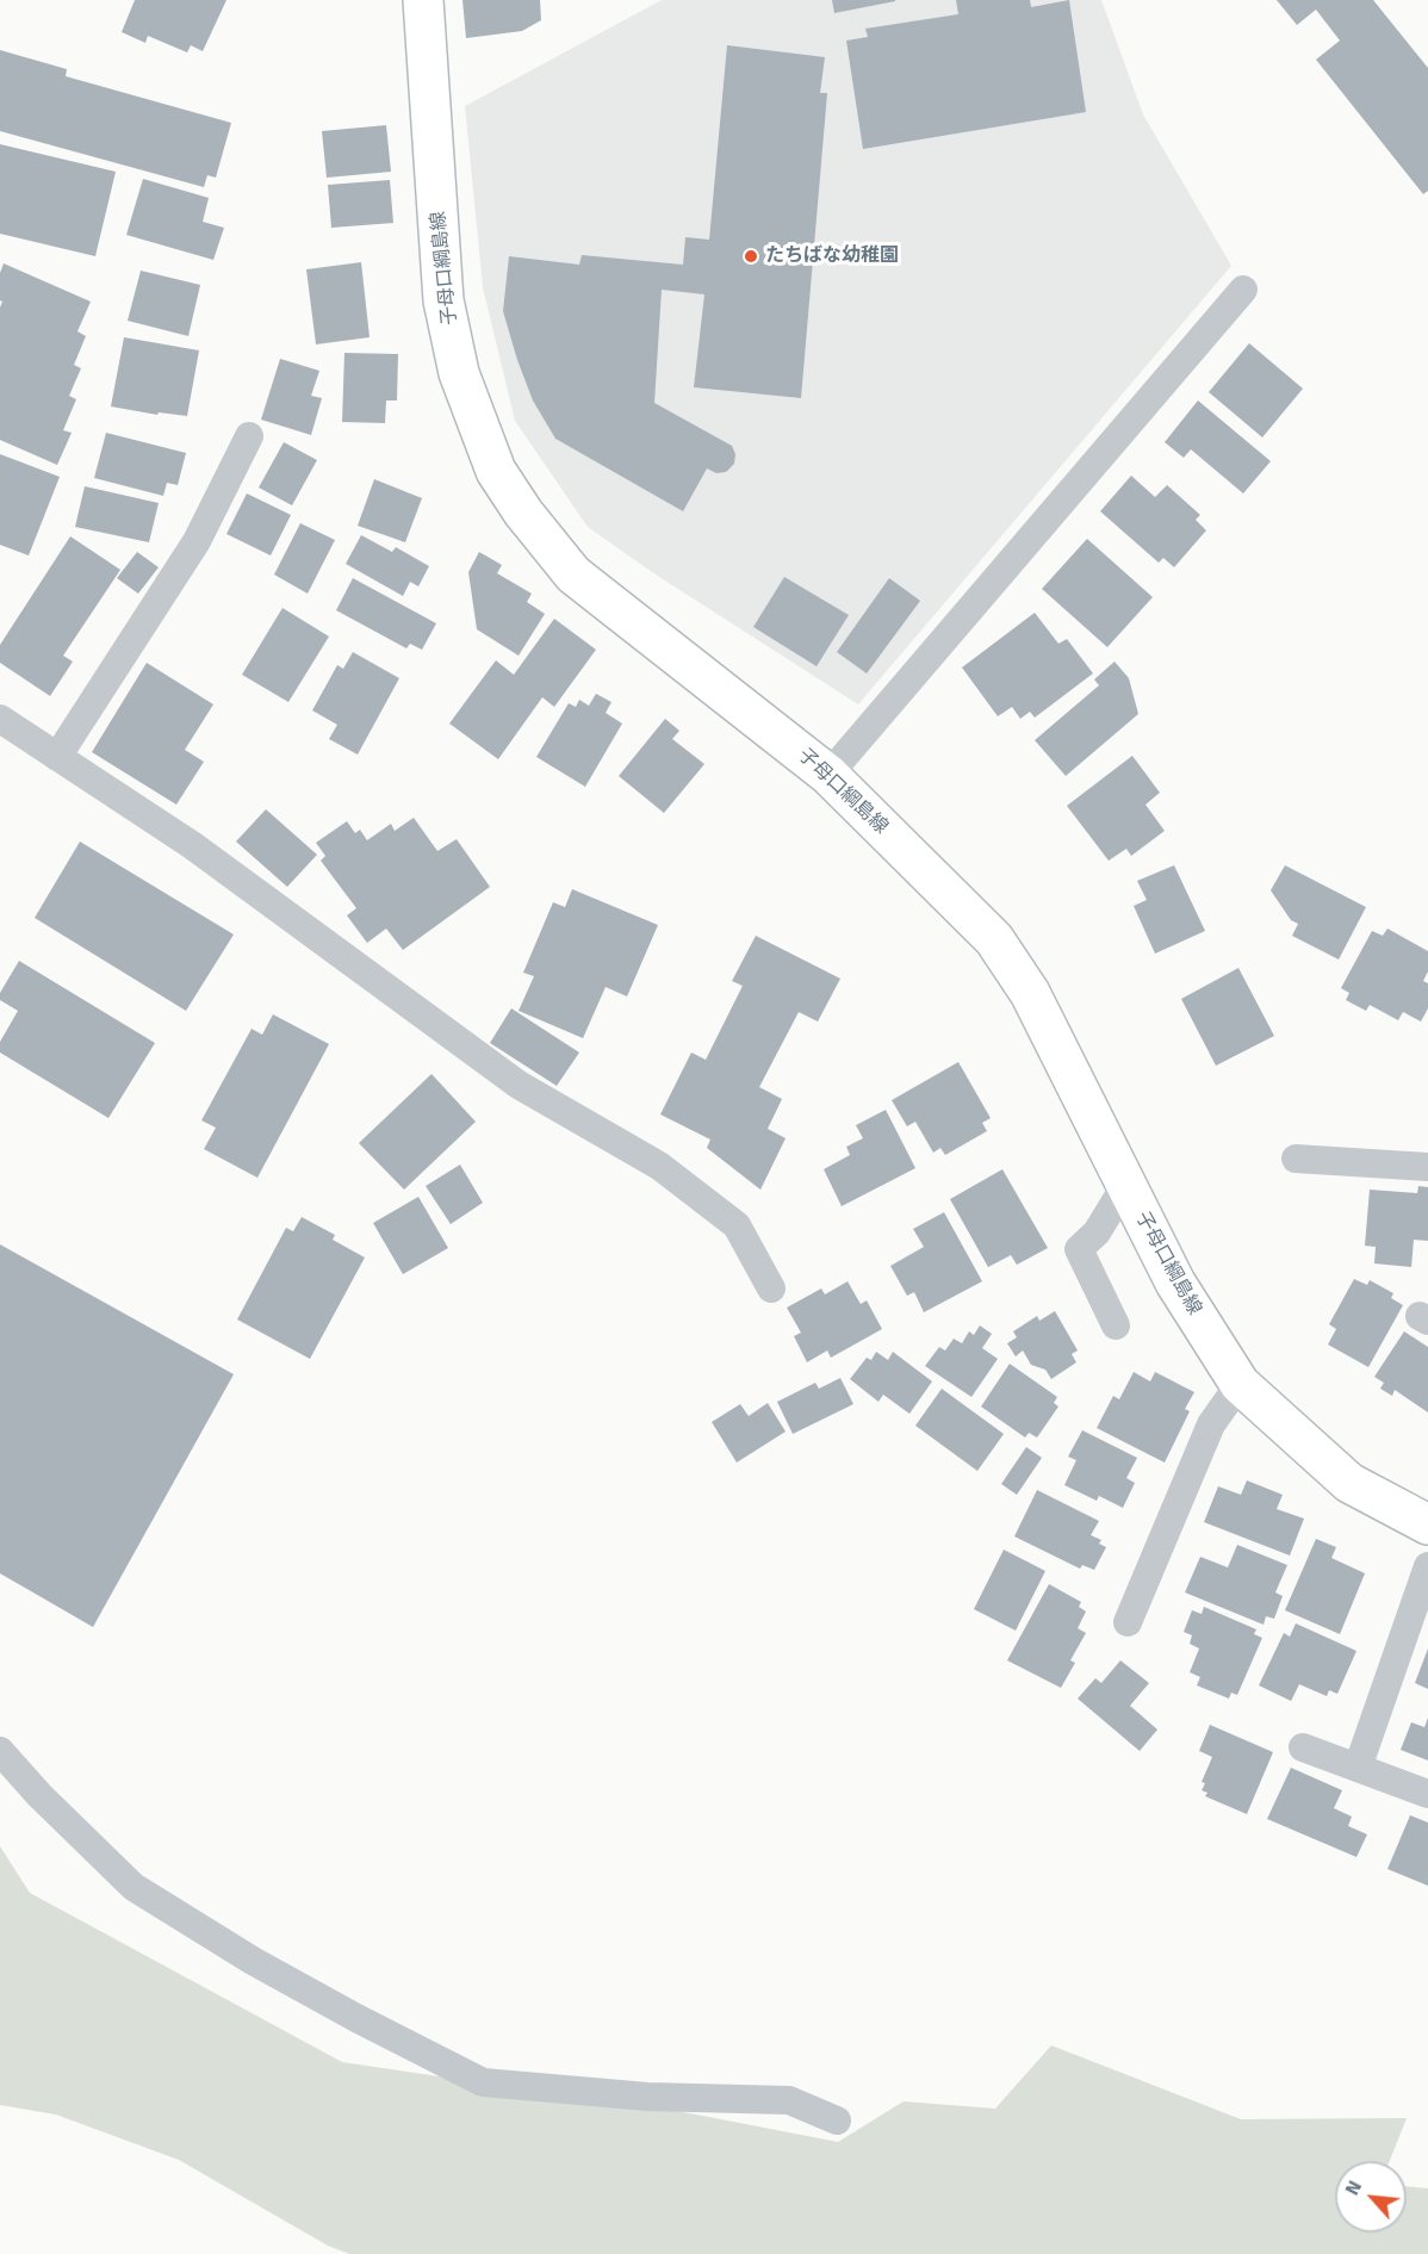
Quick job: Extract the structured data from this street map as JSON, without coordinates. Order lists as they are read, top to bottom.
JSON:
{
  "streets": {
    "main road": ["子母口綱島線"]
  },
  "places": ["たちばな幼稚園"],
  "north": "top left"
}
